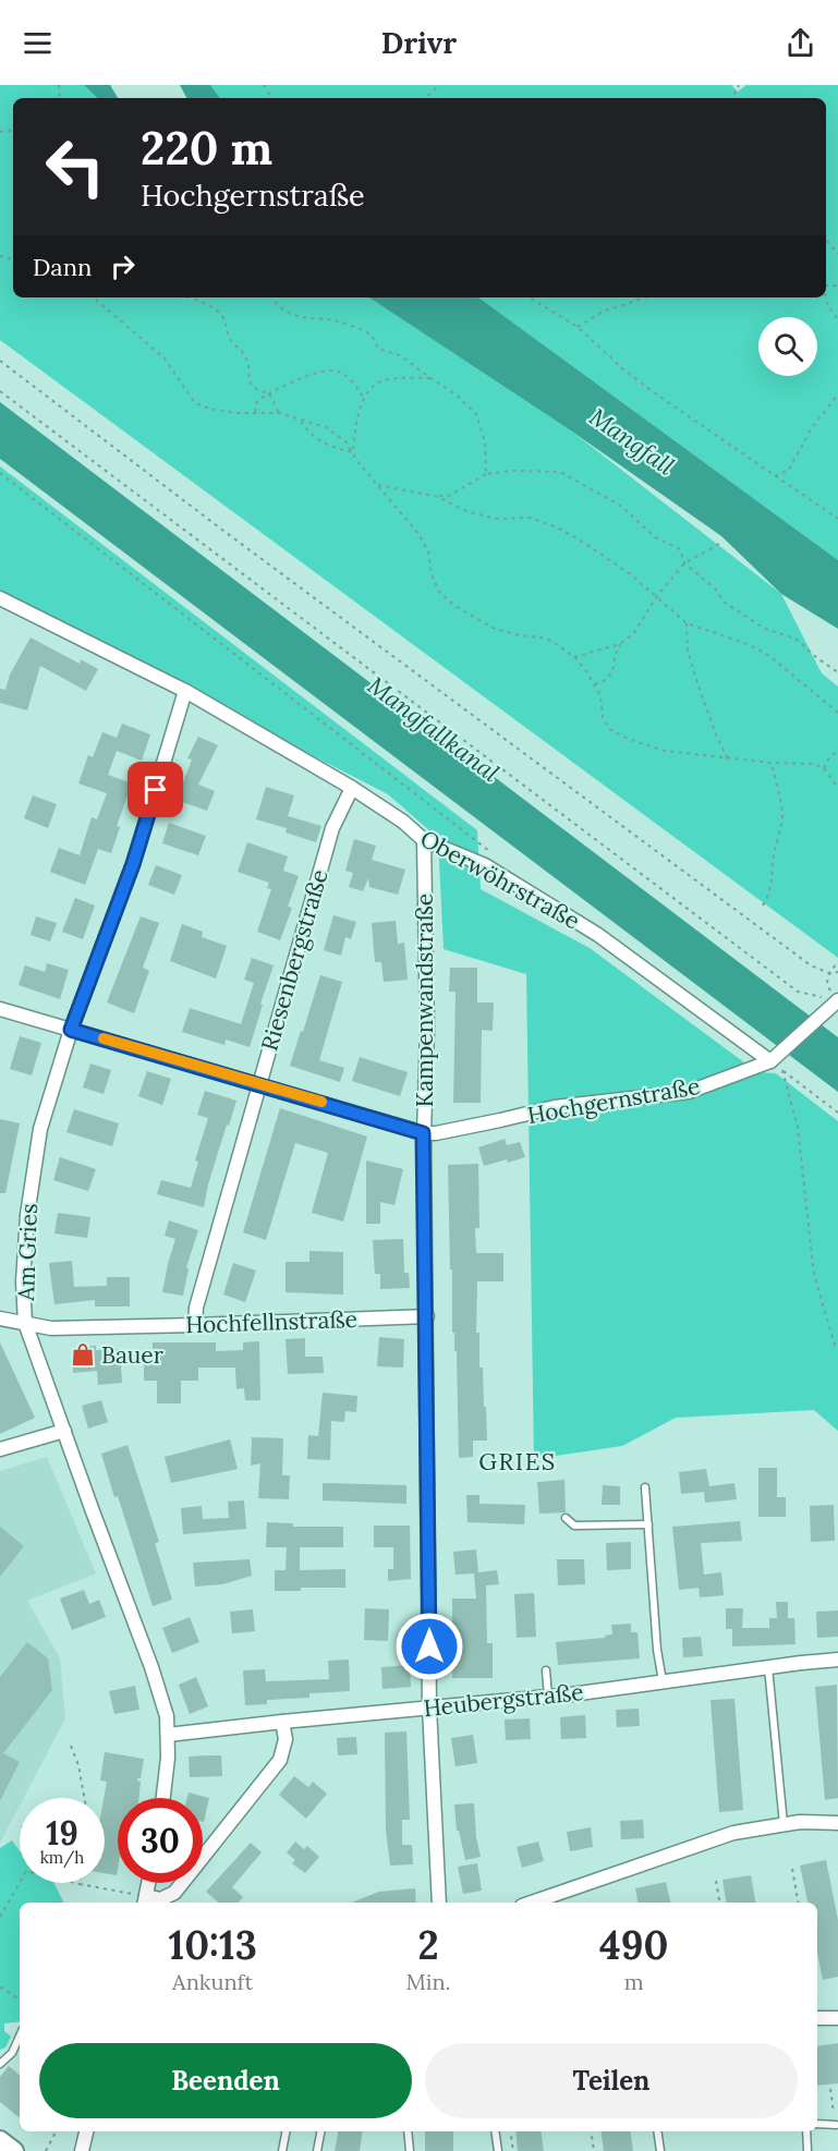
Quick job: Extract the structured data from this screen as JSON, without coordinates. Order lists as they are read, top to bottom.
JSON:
{
  "streets": {
    "street": [
      "Oberwöhrstraße",
      "Riesenbergstraße",
      "Kampenwandstraße",
      "Hochgernstraße",
      "Am Gries",
      "Hochfellnstraße",
      "Heubergstraße"
    ]
  },
  "crossings": [
    ["Oberwöhrstraße", "Riesenbergstraße"],
    ["Oberwöhrstraße", "Kampenwandstraße"],
    ["Oberwöhrstraße", "Hochgernstraße"],
    ["Oberwöhrstraße", "Am Gries"],
    ["Riesenbergstraße", "Hochgernstraße"],
    ["Riesenbergstraße", "Hochfellnstraße"],
    ["Kampenwandstraße", "Hochgernstraße"],
    ["Kampenwandstraße", "Hochfellnstraße"],
    ["Kampenwandstraße", "Heubergstraße"],
    ["Hochgernstraße", "Am Gries"],
    ["Am Gries", "Hochfellnstraße"],
    ["Am Gries", "Heubergstraße"]
  ],
  "districts": ["GRIES"],
  "water": ["Mangfall", "Mangfallkanal"],
  "places": {
    "shop": ["Bauer"]
  },
  "page": {
    "header": "Drivr",
    "turn": ["220 m", "Hochgernstraße"],
    "then": "Dann",
    "speed": "19 km/h",
    "limit": "30",
    "eta": [
      "10:13",
      "Ankunft",
      "2",
      "Min.",
      "490",
      "m"
    ],
    "buttons": ["Beenden", "Teilen"]
  }
}
